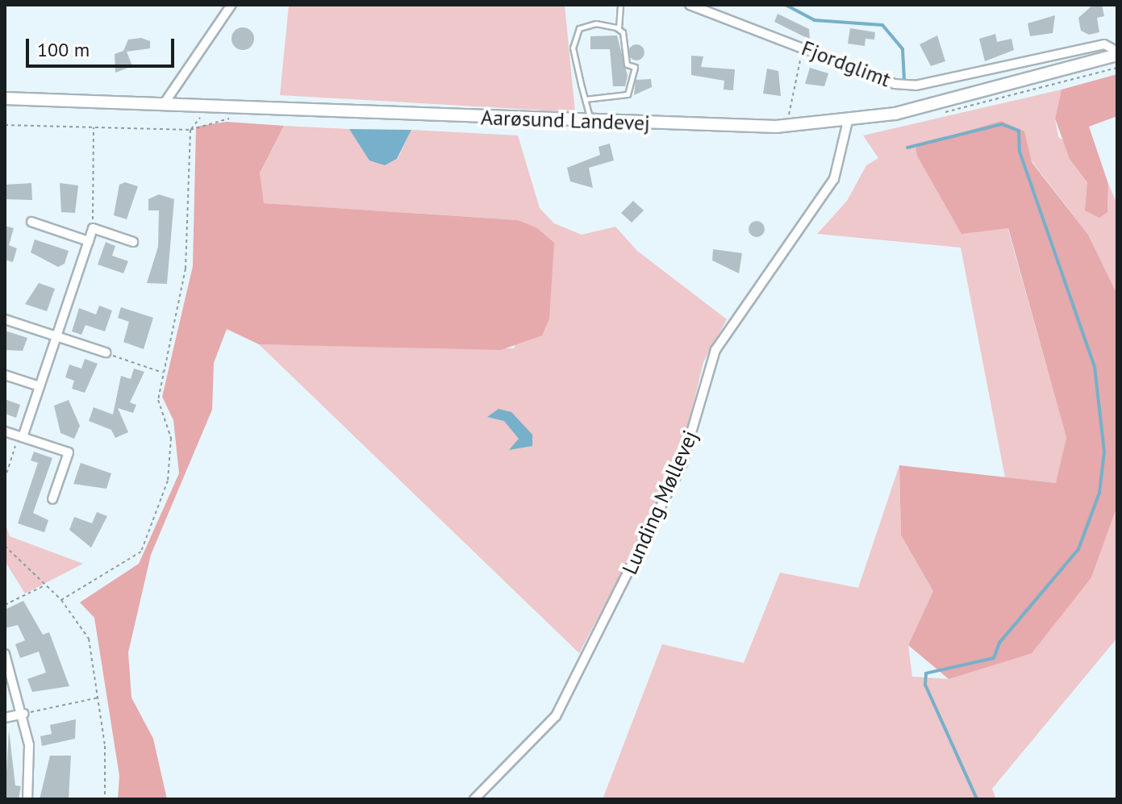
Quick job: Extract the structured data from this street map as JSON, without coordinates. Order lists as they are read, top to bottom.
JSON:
{
  "streets": {
    "street": ["Fjordglimt", "Aarøsund Landevej", "Lunding Møllevej"]
  },
  "crossings": [
    ["Fjordglimt", "Aarøsund Landevej"],
    ["Aarøsund Landevej", "Lunding Møllevej"]
  ],
  "scale_bar": "100 m"
}
